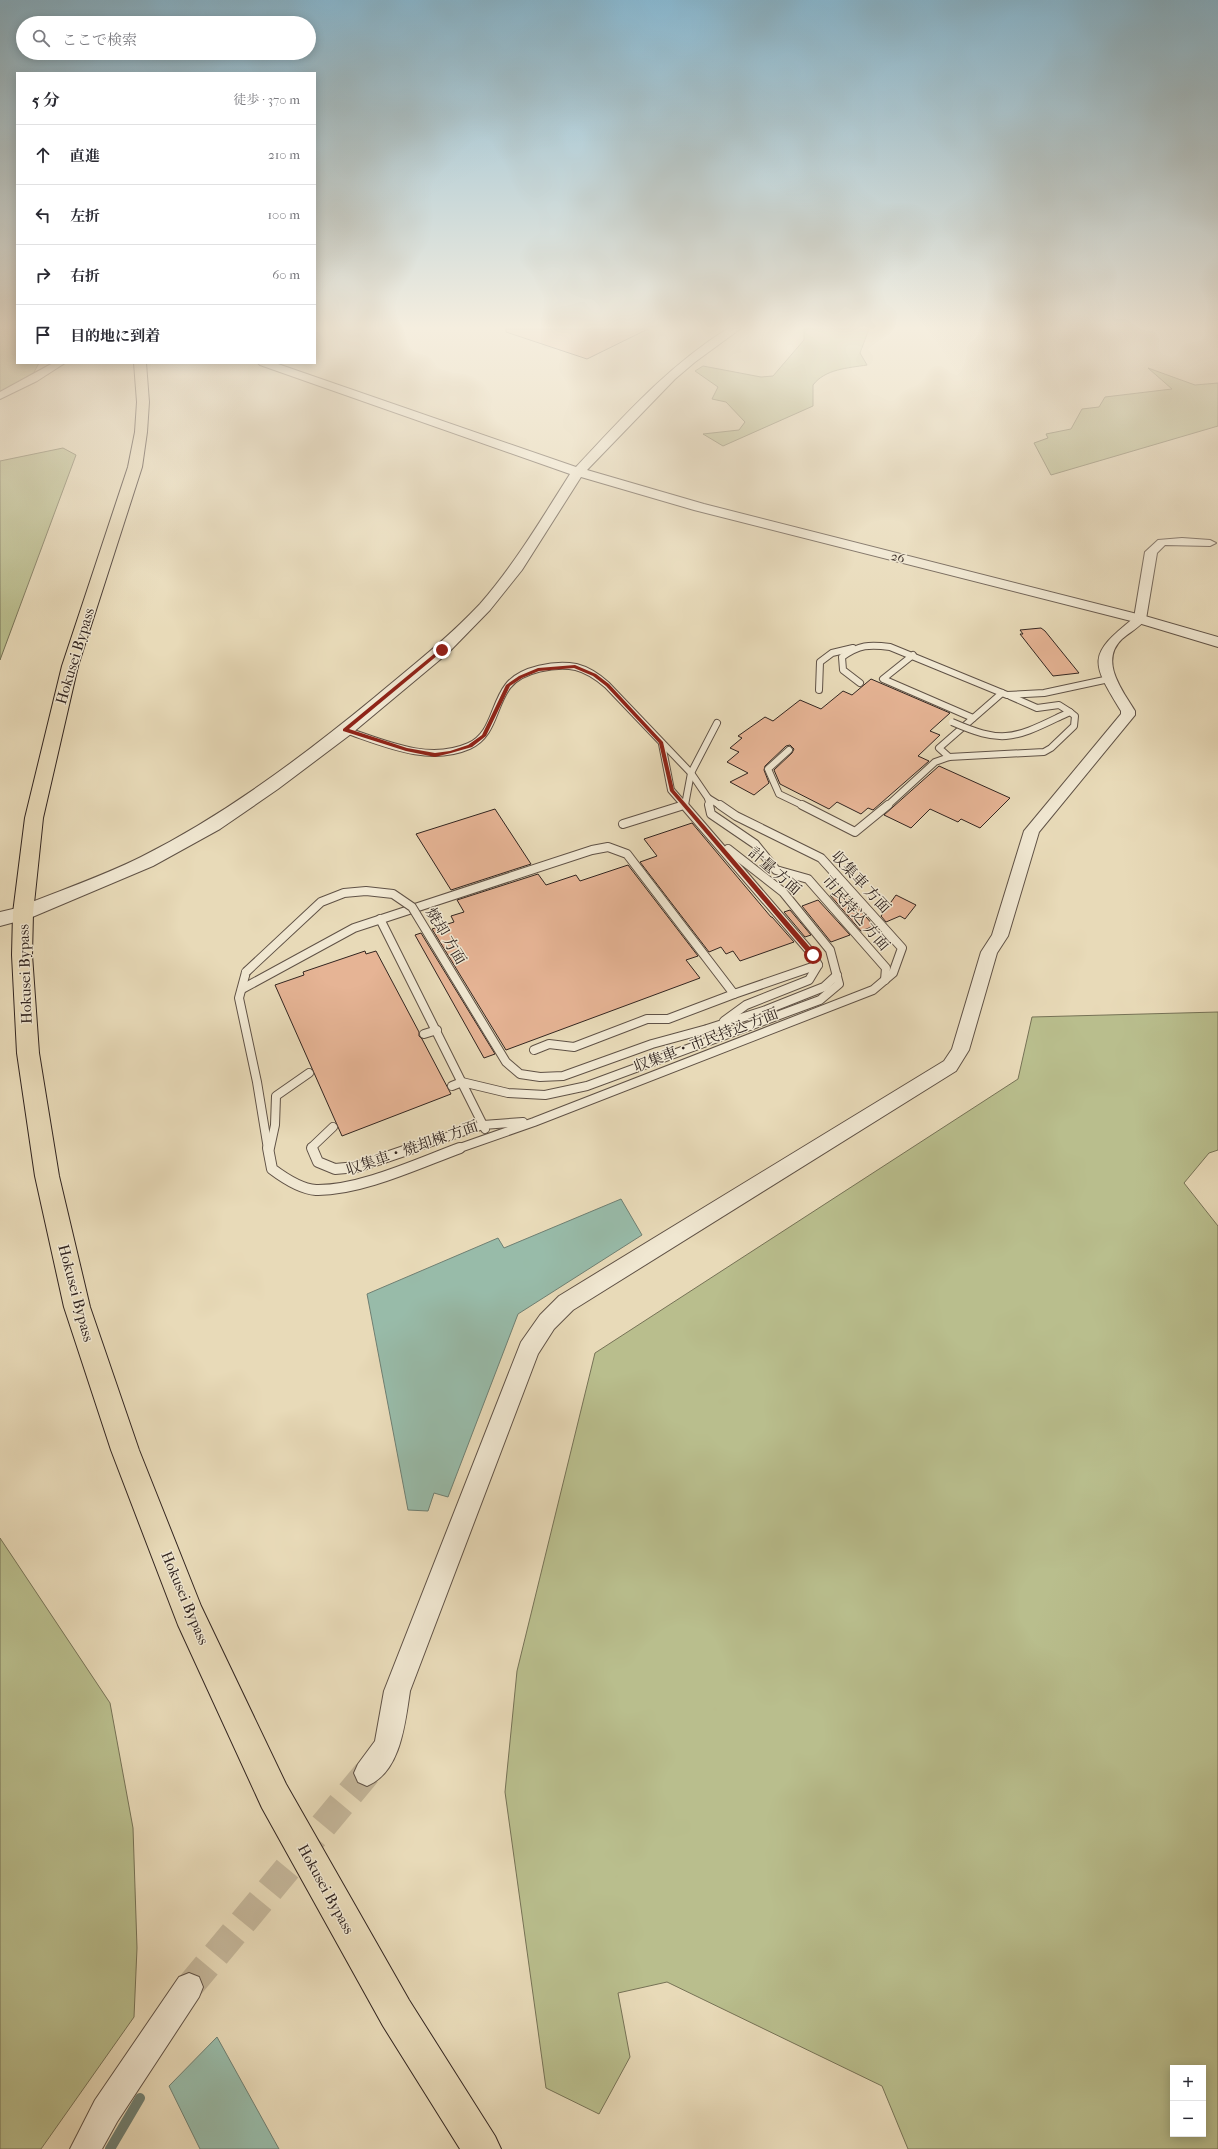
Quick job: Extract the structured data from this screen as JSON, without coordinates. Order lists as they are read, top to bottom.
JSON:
{
  "streets": {
    "highway": ["Hokusei Bypass"],
    "street": ["26"],
    "lane": [
      "計量 方面",
      "収集車 方面",
      "市民持込 方面",
      "焼却 方面",
      "収集車・市民持込 方面",
      "収集車・焼却棟 方面"
    ]
  },
  "crossings": [
    ["収集車 方面", "市民持込 方面"],
    ["収集車 方面", "収集車・市民持込 方面"],
    ["市民持込 方面", "収集車・市民持込 方面"],
    ["焼却 方面", "収集車・焼却棟 方面"],
    ["収集車・市民持込 方面", "収集車・焼却棟 方面"]
  ],
  "page": {
    "search": "ここで検索",
    "heading": ["5 分", "徒歩 · 370 m"],
    "list": [
      ["直進", "210 m"],
      ["左折", "100 m"],
      ["右折", "60 m"],
      "目的地に到着"
    ],
    "map_buttons": ["+", "−"]
  }
}
